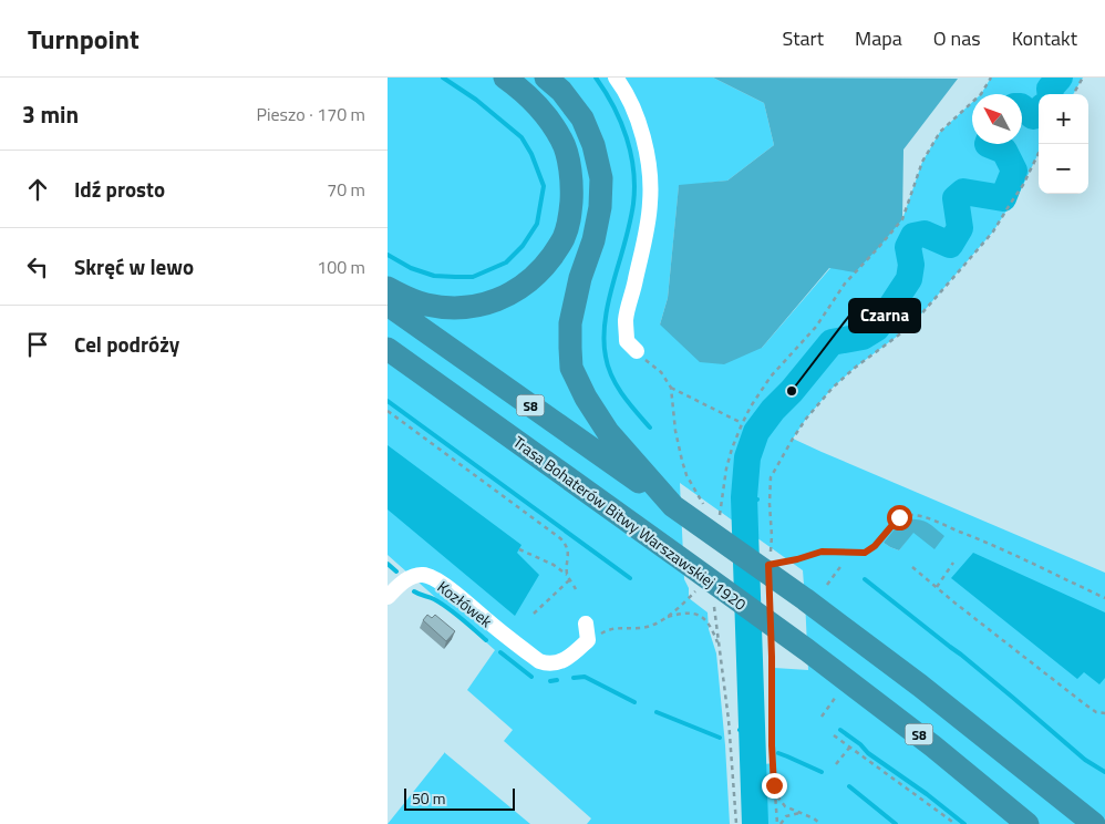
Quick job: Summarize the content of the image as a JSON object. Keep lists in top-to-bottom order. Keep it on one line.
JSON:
{"streets":{"highway":["S8","Trasa Bohaterów Bitwy Warszawskiej 1920"],"street":["Kozłówek"]},"places":["Czarna"],"scale_bar":"50 m","north":"top left","page":{"header":"Turnpoint","nav":["Start","Mapa","O nas","Kontakt"],"heading":["3 min","Pieszo · 170 m"],"map_buttons":["+","−"],"list":[["Idź prosto","70 m"],["Skręć w lewo","100 m"],"Cel podróży"],"scale":"50 m"}}
